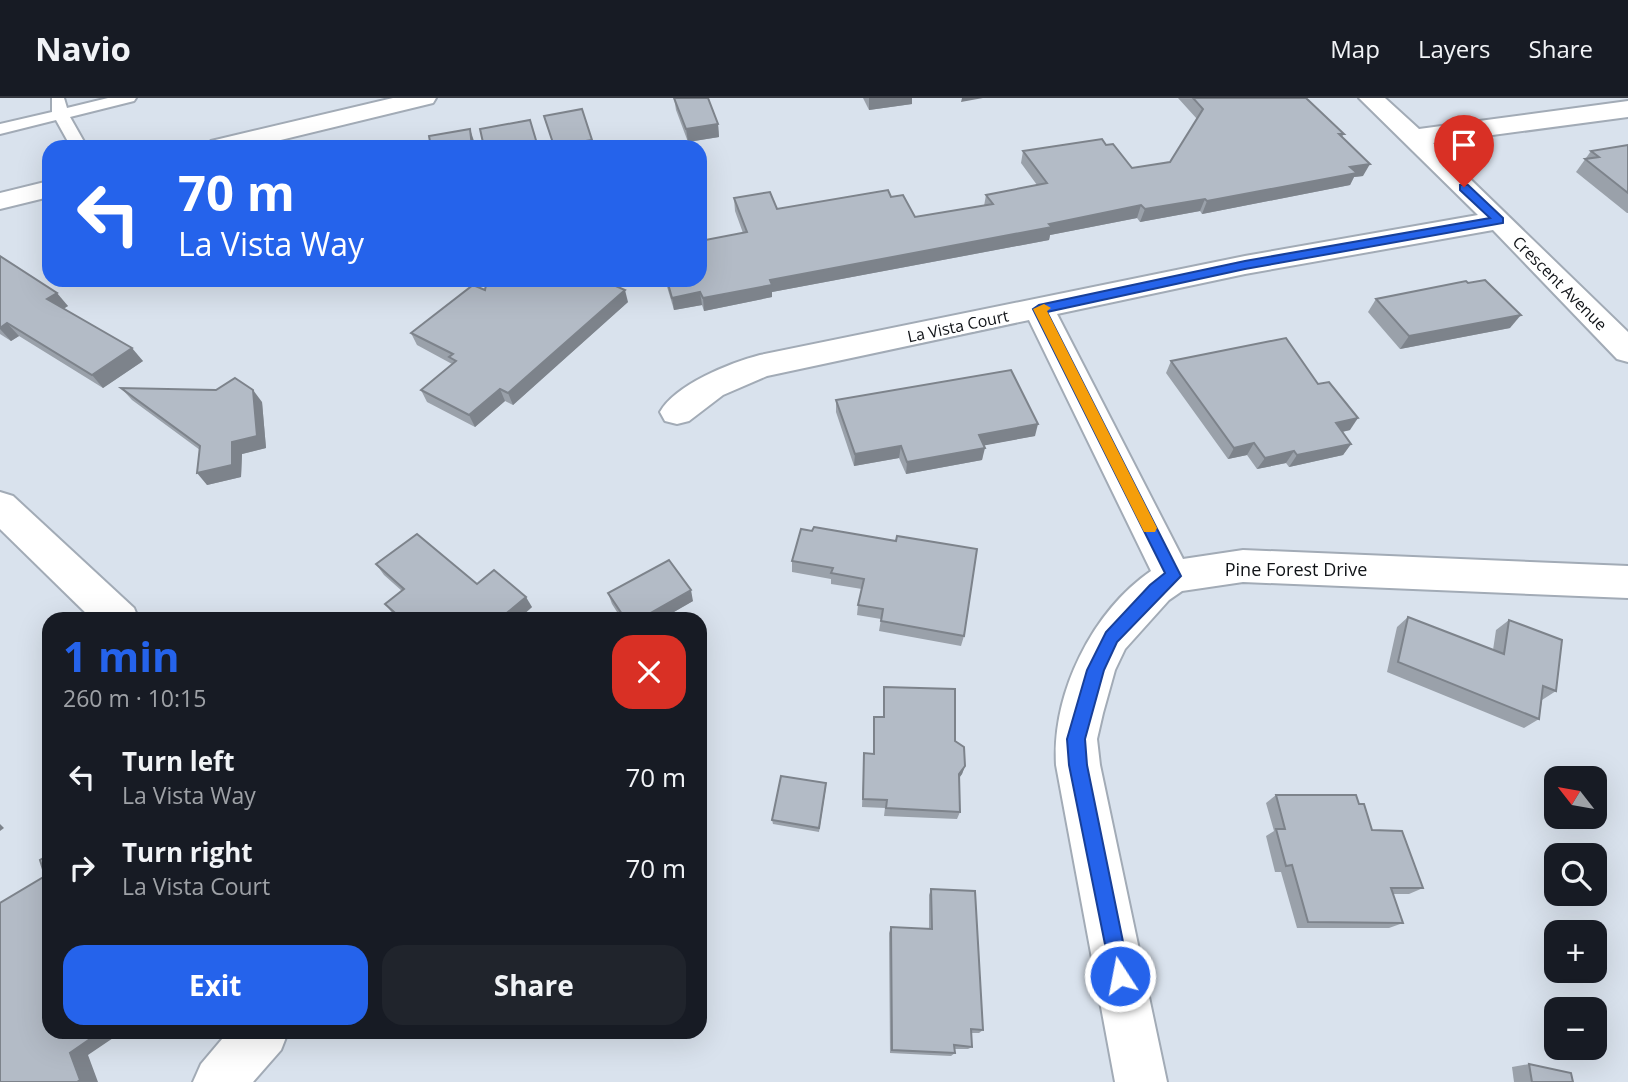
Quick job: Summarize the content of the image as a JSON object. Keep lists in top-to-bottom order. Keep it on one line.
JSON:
{"streets":{"street":["Crescent Avenue","La Vista Court","Pine Forest Drive"]},"crossings":[["Crescent Avenue","La Vista Court"]],"north":"top left","page":{"header":"Navio","nav":["Map","Layers","Share"],"turn":["70 m","La Vista Way"],"heading":["1 min","260 m · 10:15"],"list":[{"name":"Turn left","note":"La Vista Way","value":"70 m"},{"name":"Turn right","note":"La Vista Court","value":"70 m"}],"map_buttons":["+","−"],"buttons":["Exit","Share"]}}
